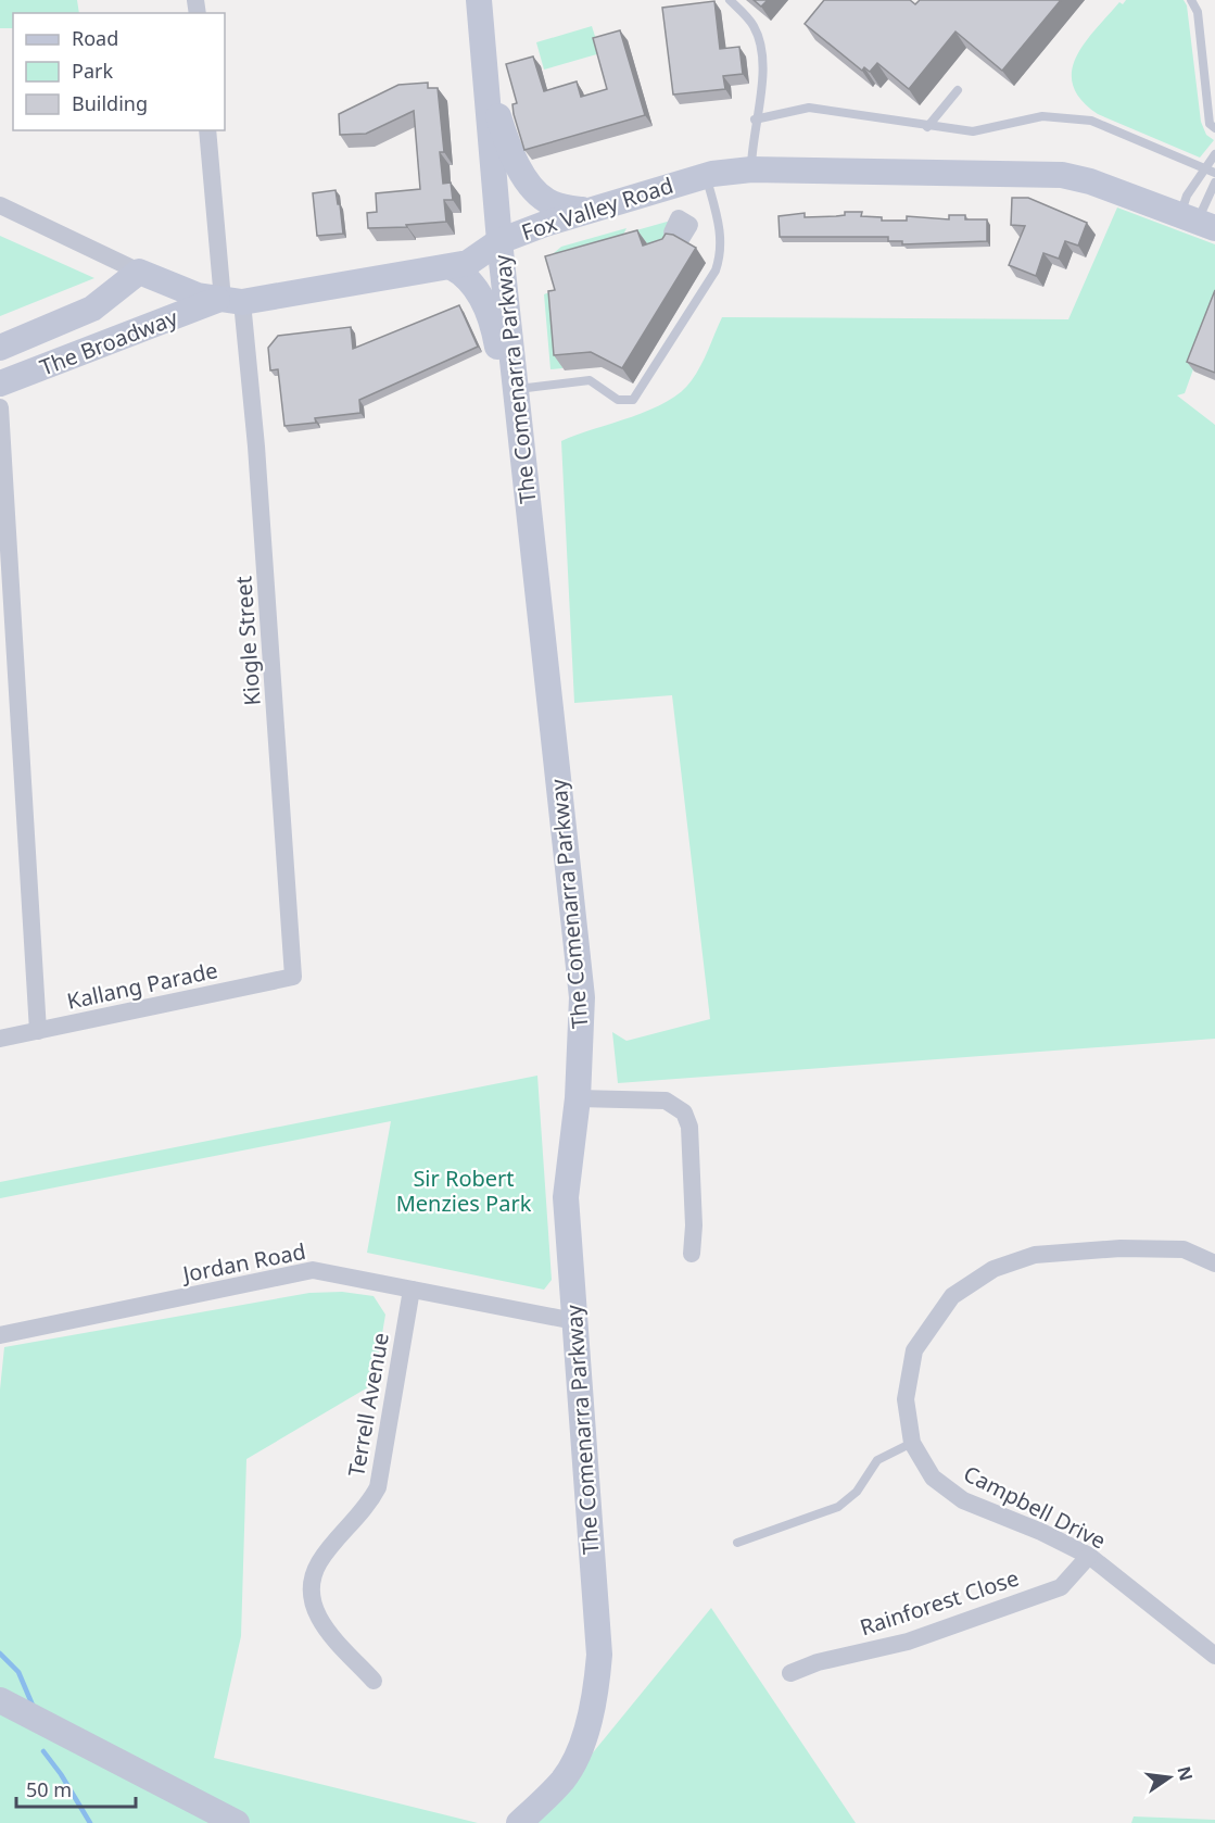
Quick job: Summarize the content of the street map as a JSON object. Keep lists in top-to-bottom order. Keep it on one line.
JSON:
{"streets":{"main road":["Fox Valley Road","The Broadway","The Comenarra Parkway"],"street":["Kiogle Street","Kallang Parade","Jordan Road","Terrell Avenue","Campbell Drive","Rainforest Close"]},"crossings":[["Fox Valley Road","The Broadway"],["Fox Valley Road","The Comenarra Parkway"],["Fox Valley Road","Kiogle Street"],["The Broadway","Kiogle Street"],["The Comenarra Parkway","Jordan Road"],["Kiogle Street","Kallang Parade"],["Jordan Road","Terrell Avenue"],["Campbell Drive","Rainforest Close"]],"parks":["Sir Robert Menzies Park"],"legend":["Road","Park","Building"],"scale_bar":"50 m","north":"right"}
